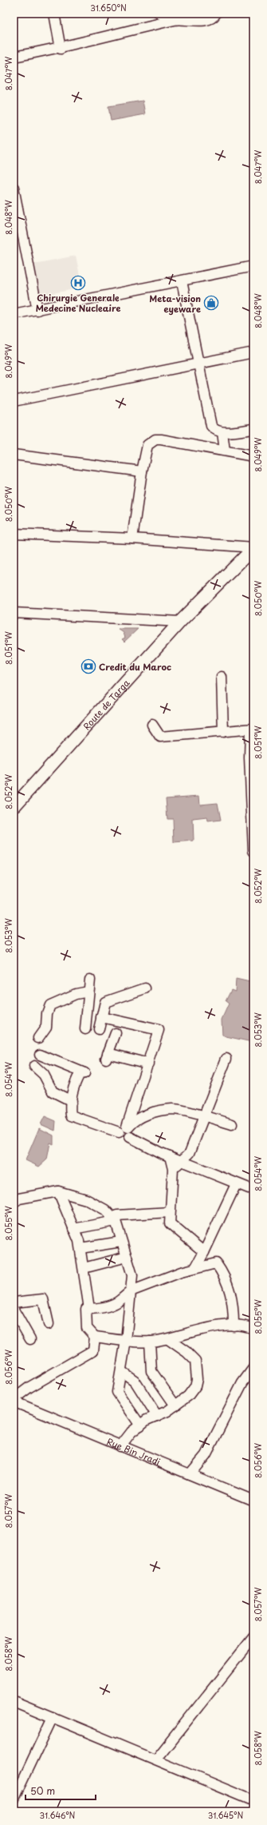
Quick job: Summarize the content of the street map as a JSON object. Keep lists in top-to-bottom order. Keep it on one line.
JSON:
{"streets":{"main road":["Route de Targa"],"street":["Rue Bin Jradi"]},"places":{"hospital":["Chirurgie Generale Medecine Nucleaire"],"shop":["Meta-vision eyeware"],"bank":["Credit du Maroc"]},"scale_bar":"50 m","coordinates":["31.650°N","8.047°W","8.048°W","8.049°W","8.050°W","8.051°W","8.052°W","8.053°W","8.054°W","8.055°W","8.056°W","8.057°W","8.058°W","31.646°N","31.645°N"]}
